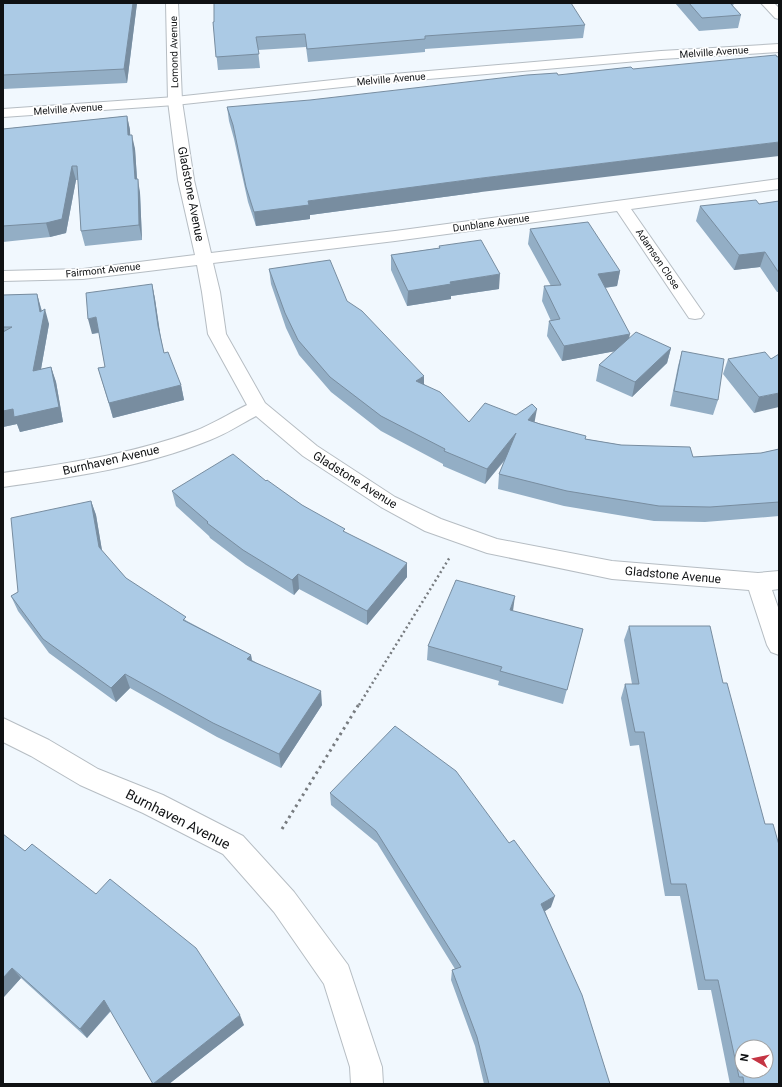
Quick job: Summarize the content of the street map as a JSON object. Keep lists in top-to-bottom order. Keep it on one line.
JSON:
{"streets":{"street":["Lomond Avenue","Melville Avenue","Gladstone Avenue","Dunblane Avenue","Adamson Close","Fairmont Avenue","Burnhaven Avenue"]},"crossings":[["Lomond Avenue","Melville Avenue"],["Lomond Avenue","Gladstone Avenue"],["Melville Avenue","Gladstone Avenue"],["Gladstone Avenue","Dunblane Avenue"],["Gladstone Avenue","Fairmont Avenue"],["Gladstone Avenue","Burnhaven Avenue"],["Dunblane Avenue","Adamson Close"],["Dunblane Avenue","Fairmont Avenue"]],"north":"left"}
